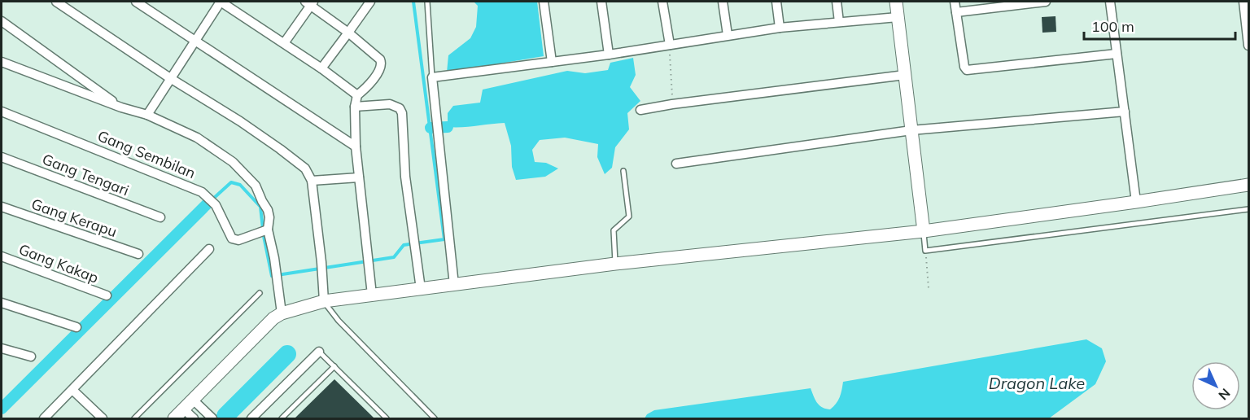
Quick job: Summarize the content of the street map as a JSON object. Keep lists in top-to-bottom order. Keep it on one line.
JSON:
{"streets":{"street":["Gang Sembilan","Gang Tengari","Gang Kerapu","Gang Kakap"]},"water":["Dragon Lake"],"scale_bar":"100 m","north":"bottom right"}
